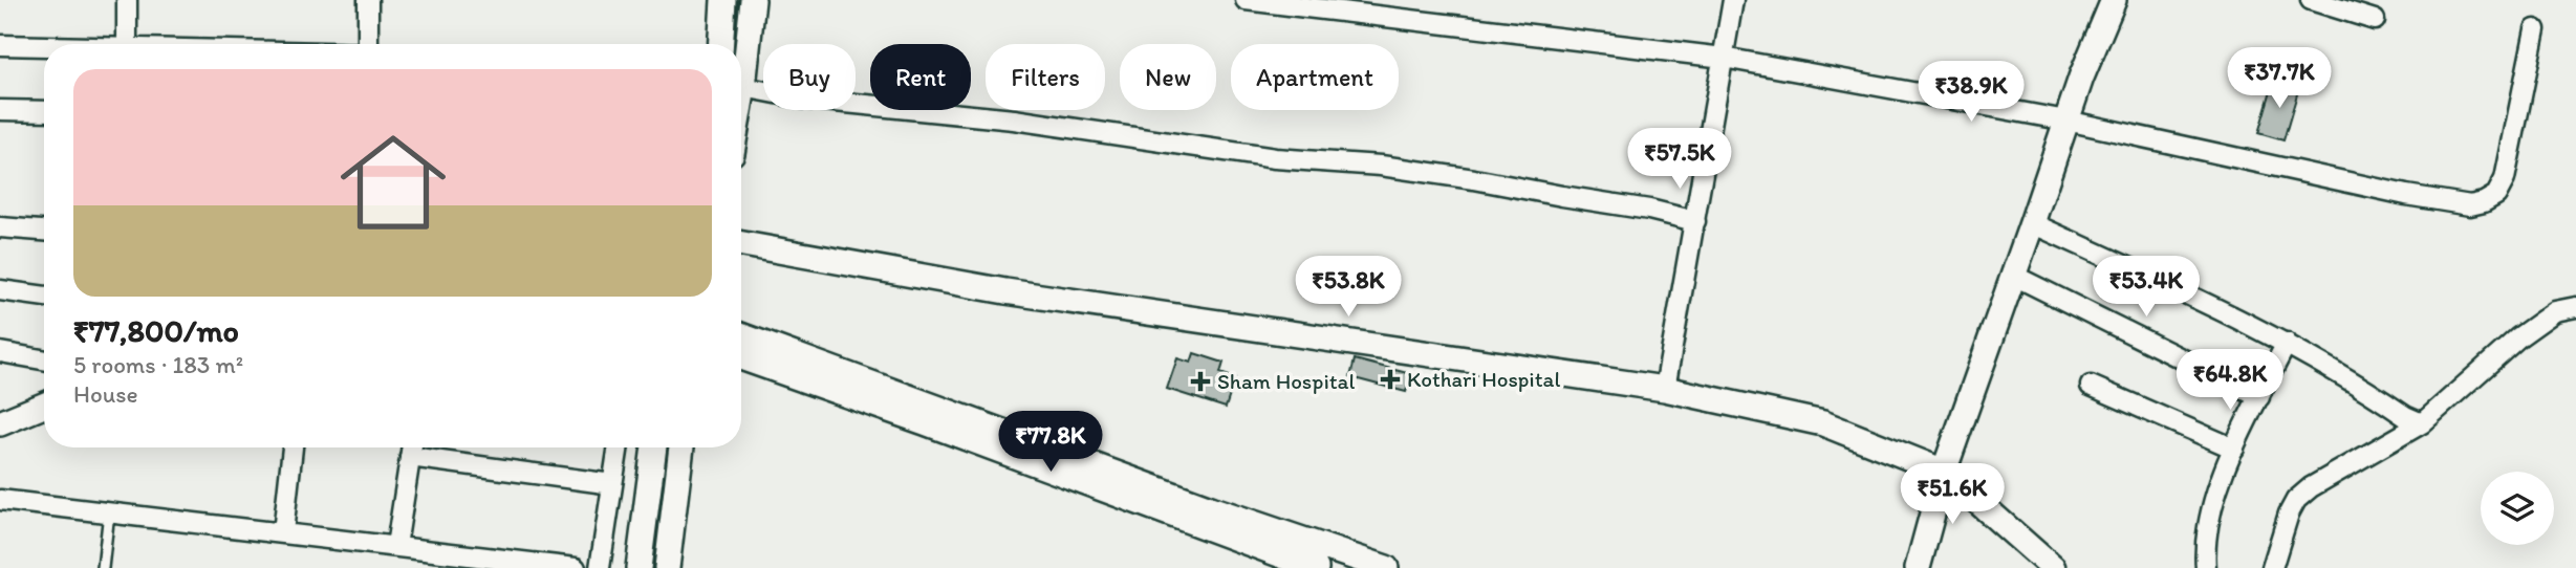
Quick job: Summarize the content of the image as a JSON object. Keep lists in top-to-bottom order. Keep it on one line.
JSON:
{"places":{"health":["Kothari Hospital","Sham Hospital"]},"page":{"chip":["Buy","Rent","Filters","New","Apartment"],"list":[{"name":"₹77,800/mo","note":"5 rooms · 183 m² · House"}],"price":["₹37.7K","₹38.9K","₹57.5K","₹53.8K","₹53.4K","₹64.8K","₹77.8K","₹51.6K"]}}
